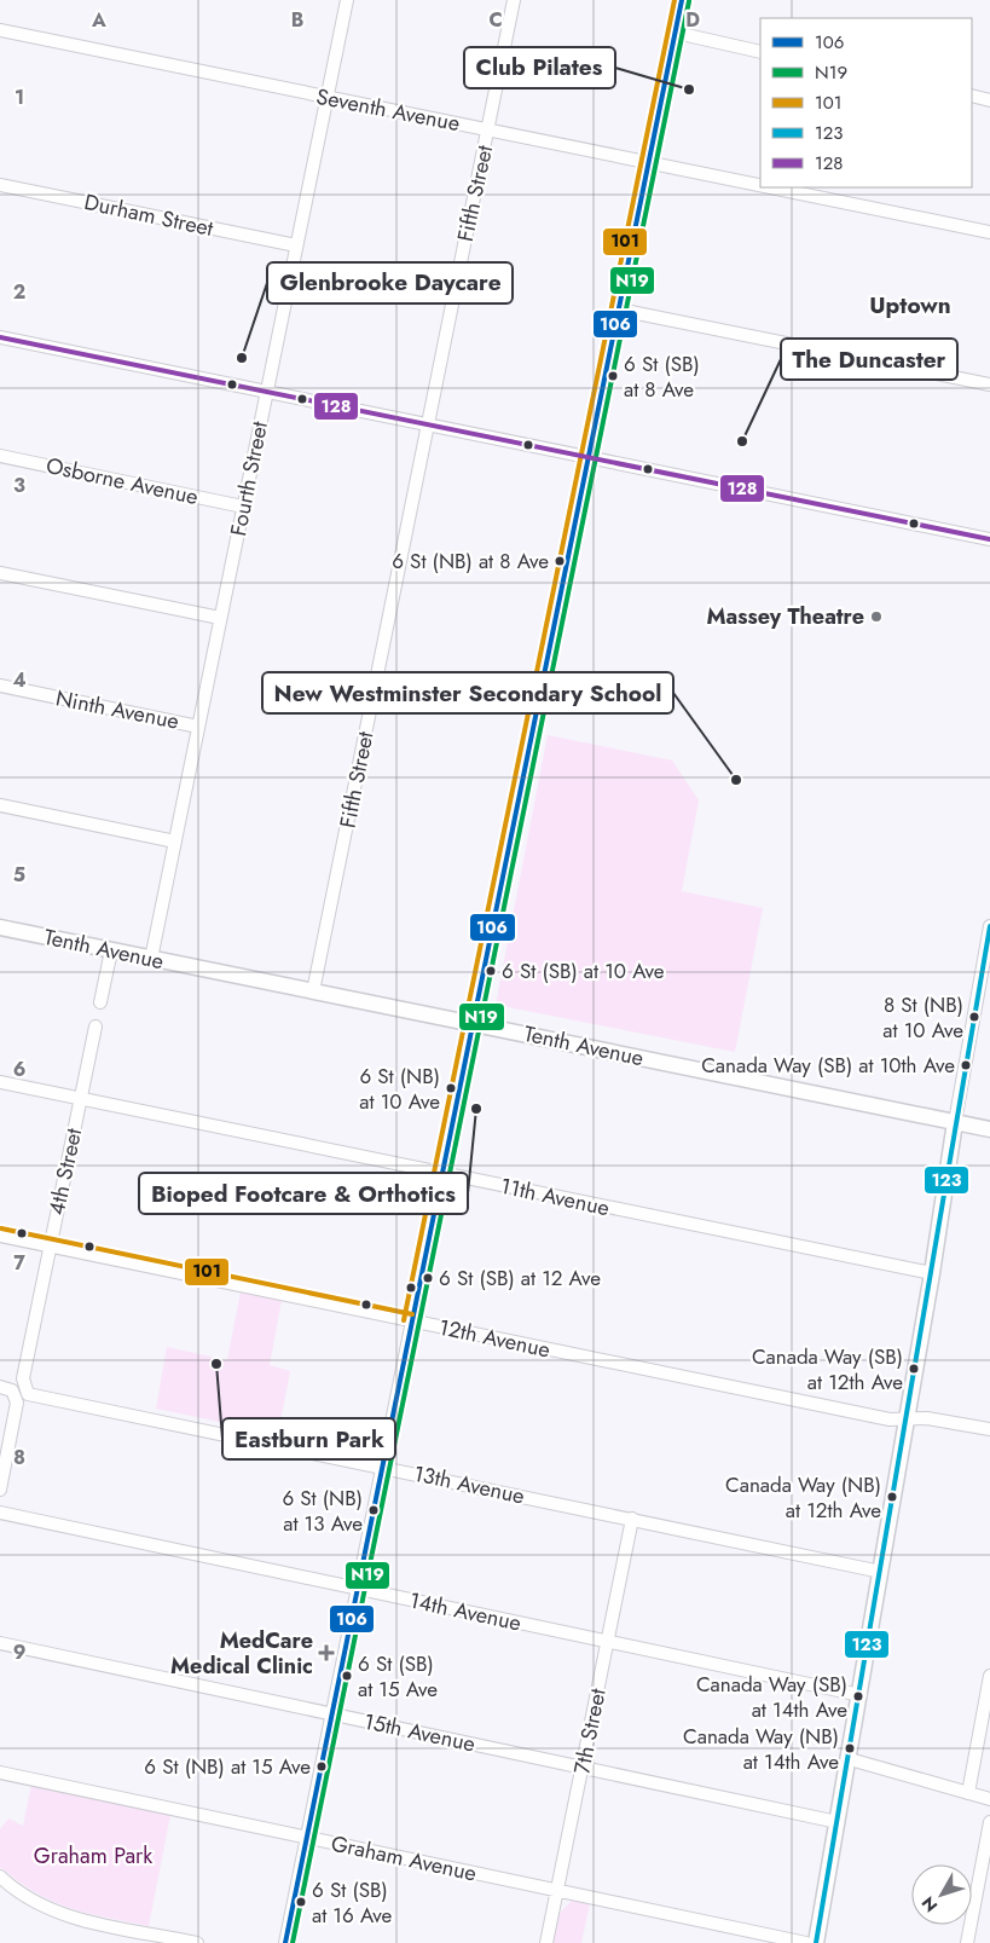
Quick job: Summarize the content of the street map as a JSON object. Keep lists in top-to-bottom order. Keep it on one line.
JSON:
{"streets":{"main road":["Tenth Avenue"],"street":["Seventh Avenue","Fifth Street","Durham Street","Fourth Street","Osborne Avenue","Ninth Avenue","4th Street","11th Avenue","12th Avenue","13th Avenue","14th Avenue","7th Street","15th Avenue","Graham Avenue"]},"crossings":[["Seventh Avenue","Fifth Street"],["Seventh Avenue","Fourth Street"],["Fifth Street","Tenth Avenue"],["Durham Street","Fourth Street"],["Fourth Street","Osborne Avenue"],["Fourth Street","Ninth Avenue"],["Fourth Street","Tenth Avenue"],["4th Street","11th Avenue"],["4th Street","12th Avenue"],["4th Street","13th Avenue"],["13th Avenue","7th Street"],["14th Avenue","7th Street"],["7th Street","15th Avenue"],["7th Street","Graham Avenue"]],"districts":["Uptown"],"parks":["Graham Park"],"places":{"other":["Club Pilates","Glenbrooke Daycare","6 St (SB) at 8 Ave","The Duncaster","6 St (NB) at 8 Ave","Massey Theatre","New Westminster Secondary School","6 St (SB) at 10 Ave","8 St (NB) at 10 Ave","Canada Way (SB) at 10th Ave","6 St (NB) at 10 Ave","Bioped Footcare & Orthotics","6 St (SB) at 12 Ave","Eastburn Park","Canada Way (SB) at 12th Ave","Canada Way (NB) at 12th Ave","6 St (NB) at 13 Ave","6 St (SB) at 15 Ave","Canada Way (SB) at 14th Ave","Canada Way (NB) at 14th Ave","6 St (NB) at 15 Ave","6 St (SB) at 16 Ave"],"health":["MedCare Medical Clinic"]},"lines":["transit line 106","transit line 101","transit line N19","transit line 128","transit line 123"],"legend":["106","N19","101","123","128"],"north":"bottom left","grid":{"columns":["A","B","C","D"],"rows":["1","2","3","4","5","6","7","8","9"]}}
